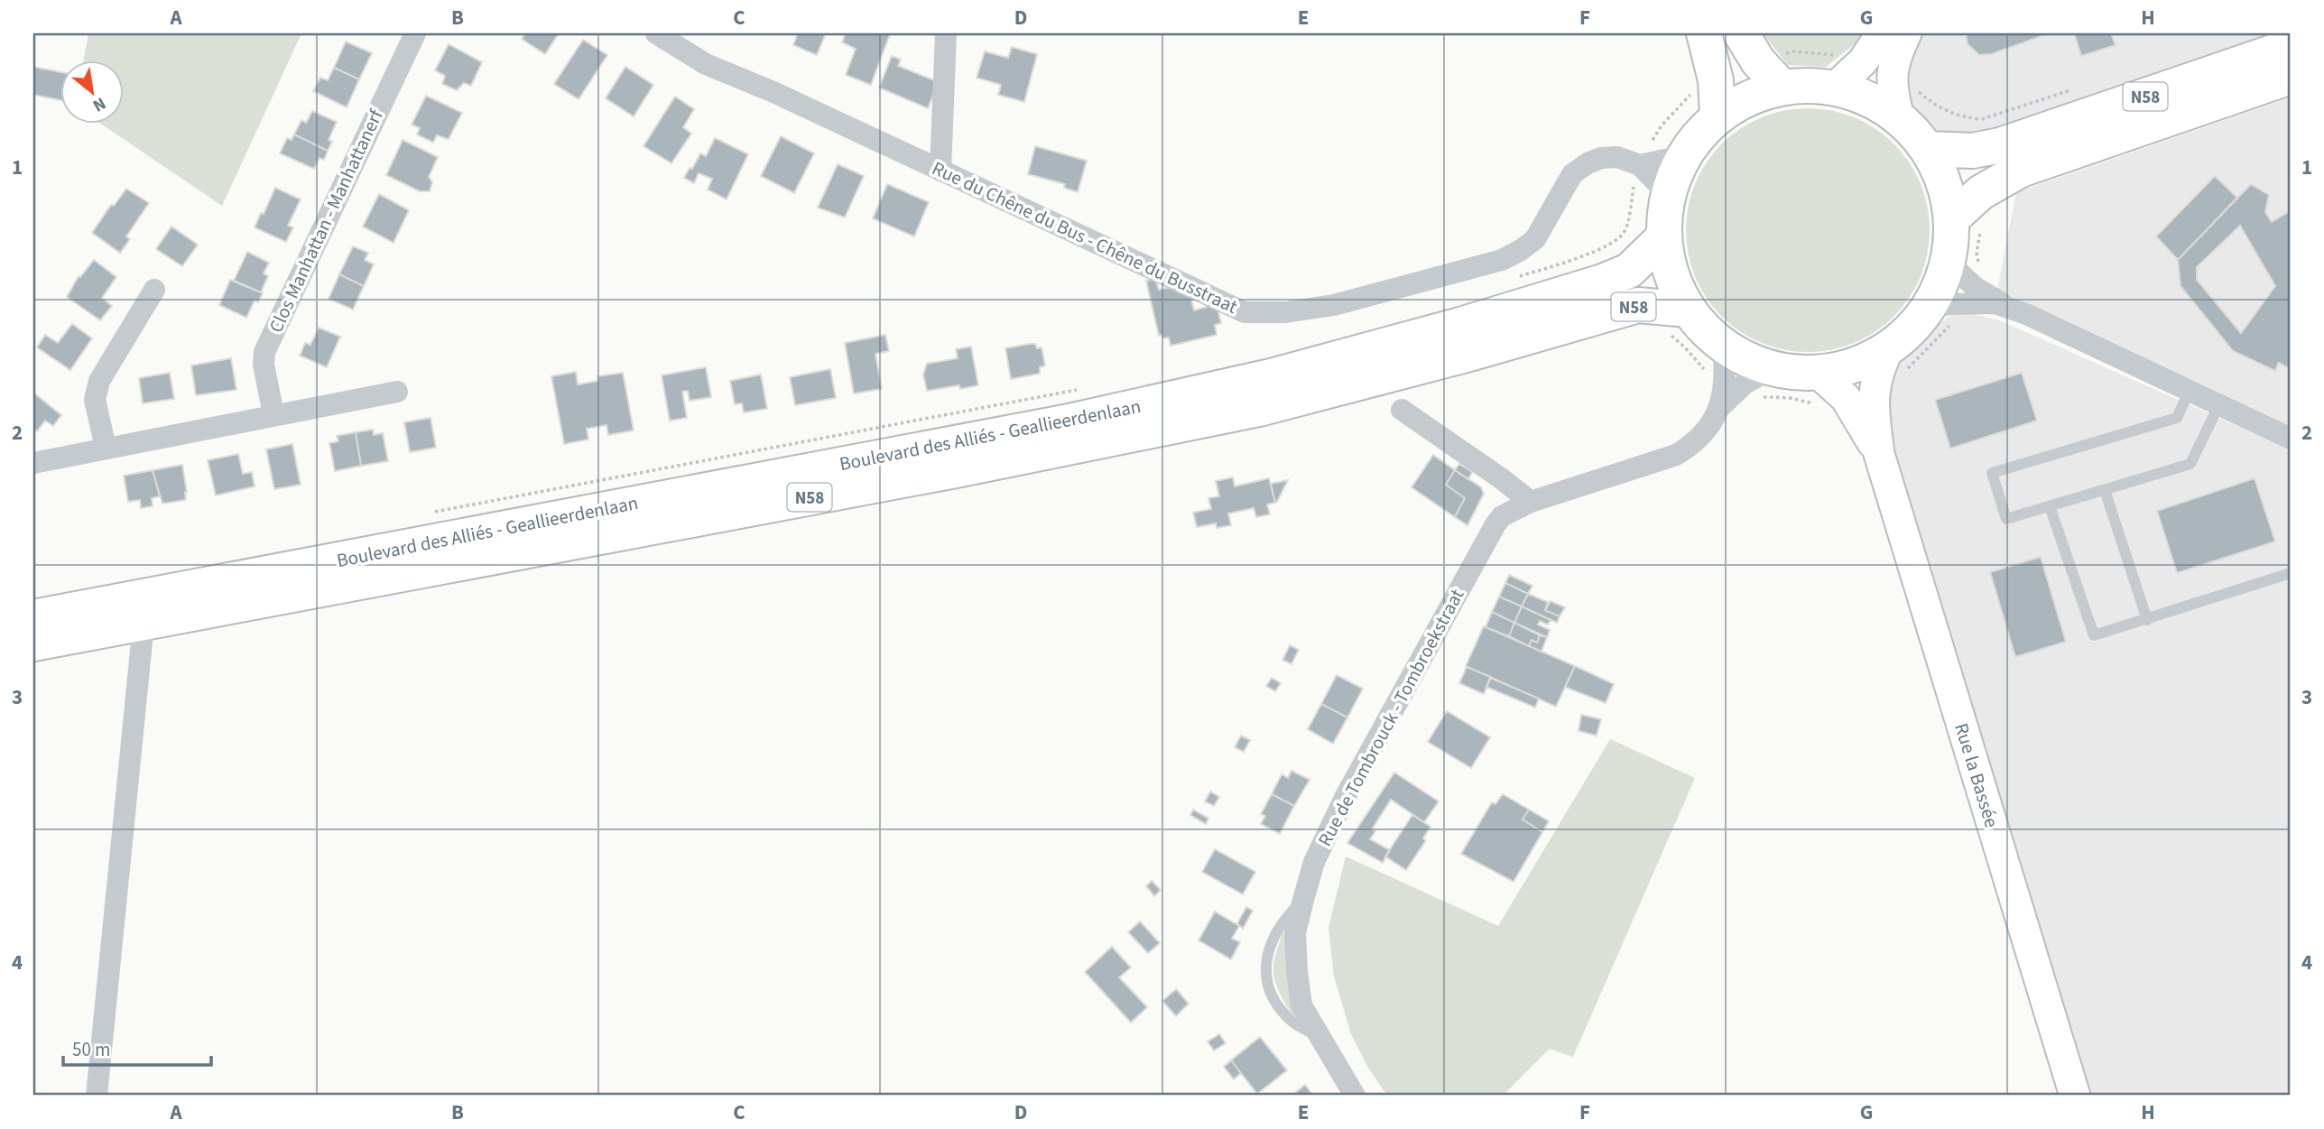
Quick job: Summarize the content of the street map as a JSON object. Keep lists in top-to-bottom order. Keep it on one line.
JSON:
{"streets":{"highway":["N58","Boulevard des Alliés - Geallieerdenlaan"],"main road":["Rue la Bassée"],"street":["Clos Manhattan - Manhattanerf","Rue du Chêne du Bus - Chêne du Busstraat","Rue de Tombrouck - Tombroekstraat"]},"scale_bar":"50 m","north":"bottom right","grid":{"columns":["A","B","C","D","E","F","G","H"],"rows":["1","2","3","4"]}}
